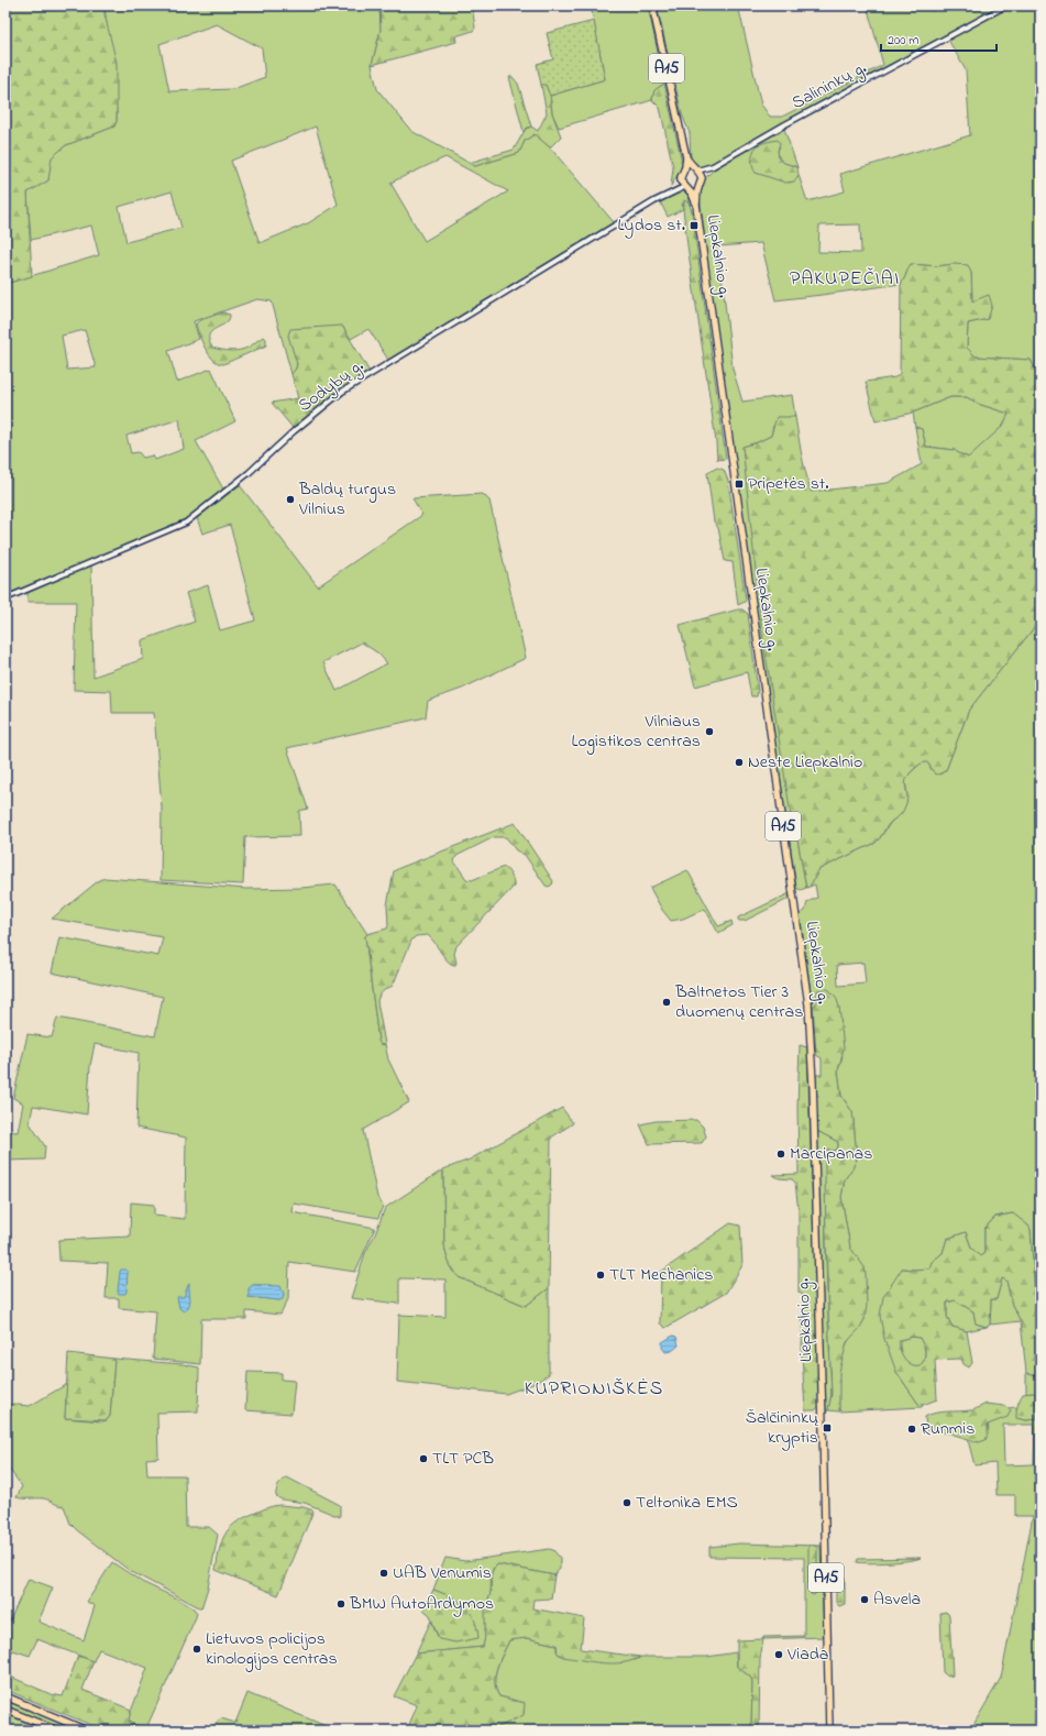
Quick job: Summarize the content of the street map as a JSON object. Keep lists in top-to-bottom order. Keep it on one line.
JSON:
{"streets":{"highway":["A15","Liepkalnio g."],"main road":["Salininkų g.","Sodybų g."]},"crossings":[["Salininkų g.","Sodybų g."]],"districts":["PAKUPEČIAI","KUPRIONIŠKĖS"],"places":{"transit":["Lydos st.","Pripetės st.","Šalčininkų kryptis"],"other":["Baldų turgus Vilnius","Vilniaus Logistikos centras","Neste Liepkalnio","Baltnetos Tier 3 duomenų centras","Marcipanas","TLT Mechanics","Runmis","TLT PCB","Teltonika EMS","UAB Venumis","Asvela","BMW AutoArdymos","Lietuvos policijos kinologijos centras","Viada"]},"scale_bar":"200 m"}
